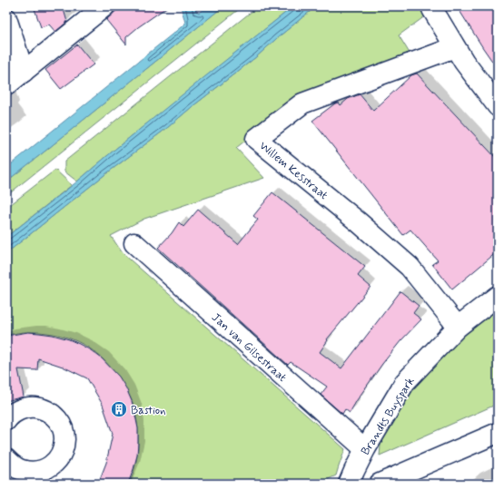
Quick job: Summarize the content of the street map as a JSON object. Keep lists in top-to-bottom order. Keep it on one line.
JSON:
{"streets":{"street":["Willem Kesstraat","Jan van Gilsestraat","Brandts Buyspark"]},"crossings":[["Willem Kesstraat","Brandts Buyspark"],["Jan van Gilsestraat","Brandts Buyspark"]],"places":{"building":["Bastion"]}}
